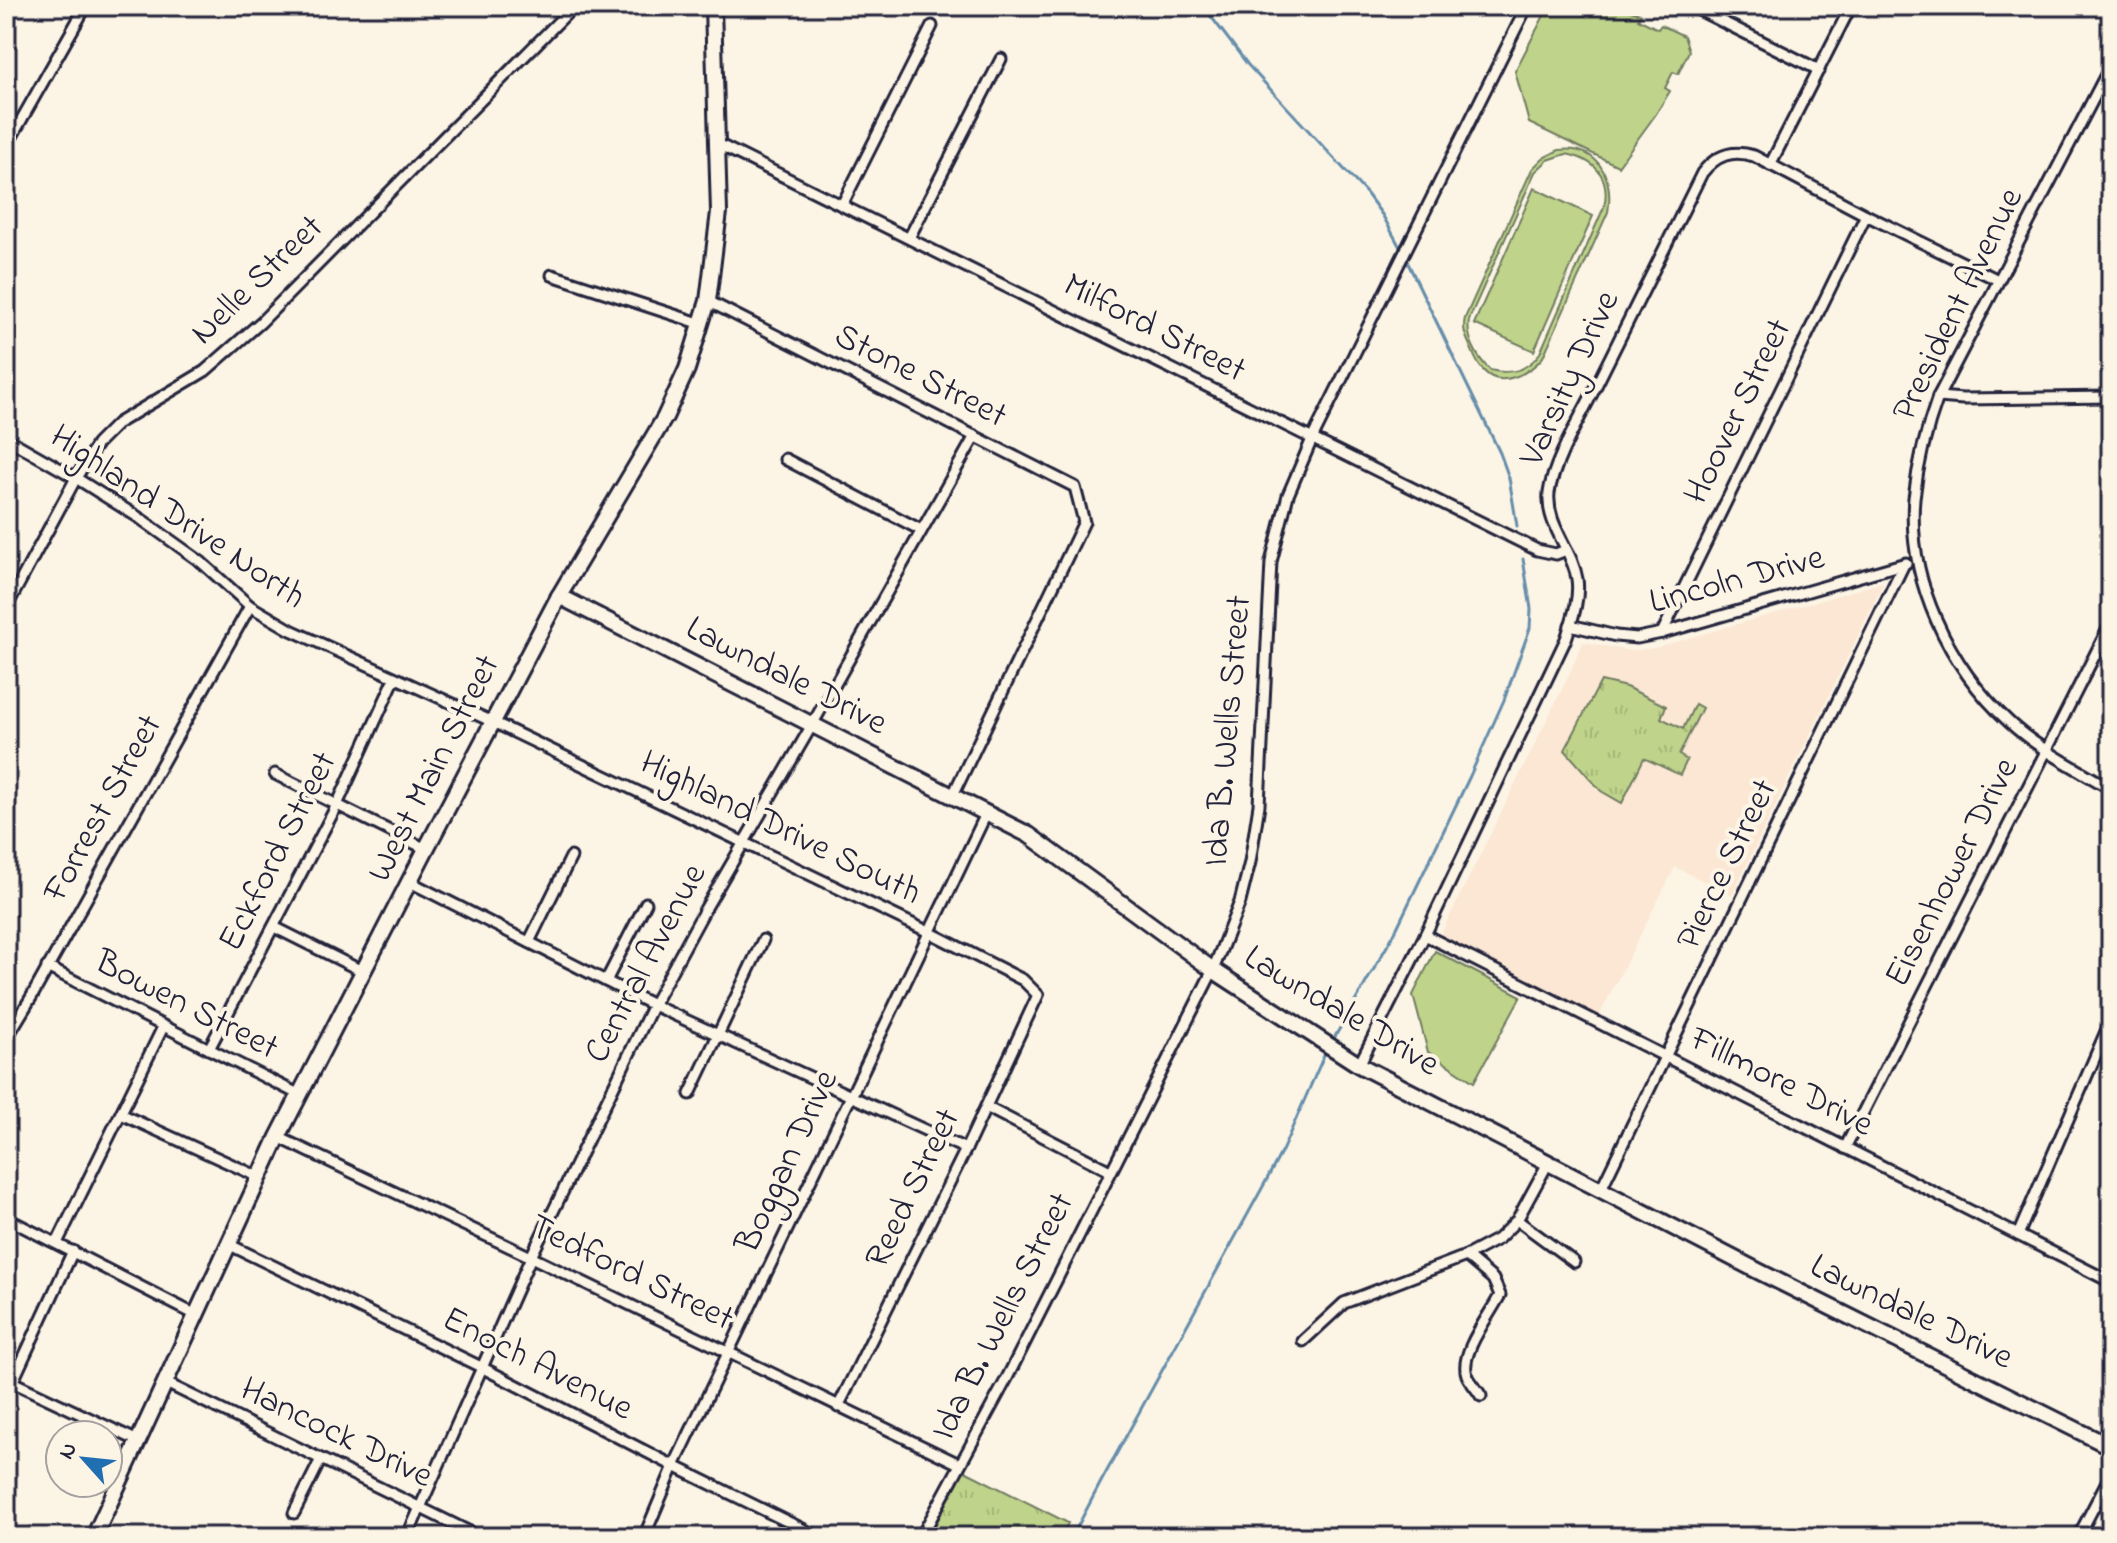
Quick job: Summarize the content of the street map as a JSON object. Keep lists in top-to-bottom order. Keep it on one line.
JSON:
{"streets":{"street":["Nelle Street","President Avenue","Milford Street","Stone Street","Varsity Drive","Hoover Street","Highland Drive North","Lincoln Drive","Lawndale Drive","Ida B. Wells Street","West Main Street","Forrest Street","Highland Drive South","Eckford Street","Pierce Street","Eisenhower Drive","Central Avenue","Bowen Street","Fillmore Drive","Boggan Drive","Reed Street","Tedford Street","Enoch Avenue","Hancock Drive"]},"crossings":[["Nelle Street","Highland Drive North"],["President Avenue","Lincoln Drive"],["President Avenue","Eisenhower Drive"],["Milford Street","Varsity Drive"],["Milford Street","Ida B. Wells Street"],["Milford Street","West Main Street"],["Stone Street","Lawndale Drive"],["Stone Street","West Main Street"],["Stone Street","Central Avenue"],["Varsity Drive","Lincoln Drive"],["Varsity Drive","Lawndale Drive"],["Varsity Drive","Fillmore Drive"],["Hoover Street","Lincoln Drive"],["Highland Drive North","West Main Street"],["Highland Drive North","Forrest Street"],["Highland Drive North","Highland Drive South"],["Highland Drive North","Eckford Street"],["Lincoln Drive","Pierce Street"],["Lawndale Drive","Ida B. Wells Street"],["Lawndale Drive","West Main Street"],["Lawndale Drive","Pierce Street"],["Lawndale Drive","Central Avenue"],["Lawndale Drive","Boggan Drive"],["Ida B. Wells Street","Tedford Street"],["West Main Street","Highland Drive South"],["West Main Street","Bowen Street"],["West Main Street","Tedford Street"],["West Main Street","Enoch Avenue"],["West Main Street","Hancock Drive"],["Forrest Street","Bowen Street"],["Highland Drive South","Central Avenue"],["Highland Drive South","Boggan Drive"],["Highland Drive South","Reed Street"],["Eckford Street","Bowen Street"],["Pierce Street","Fillmore Drive"],["Eisenhower Drive","Fillmore Drive"],["Central Avenue","Tedford Street"],["Central Avenue","Enoch Avenue"],["Central Avenue","Hancock Drive"],["Boggan Drive","Tedford Street"],["Boggan Drive","Enoch Avenue"],["Reed Street","Tedford Street"]],"north":"top left"}
